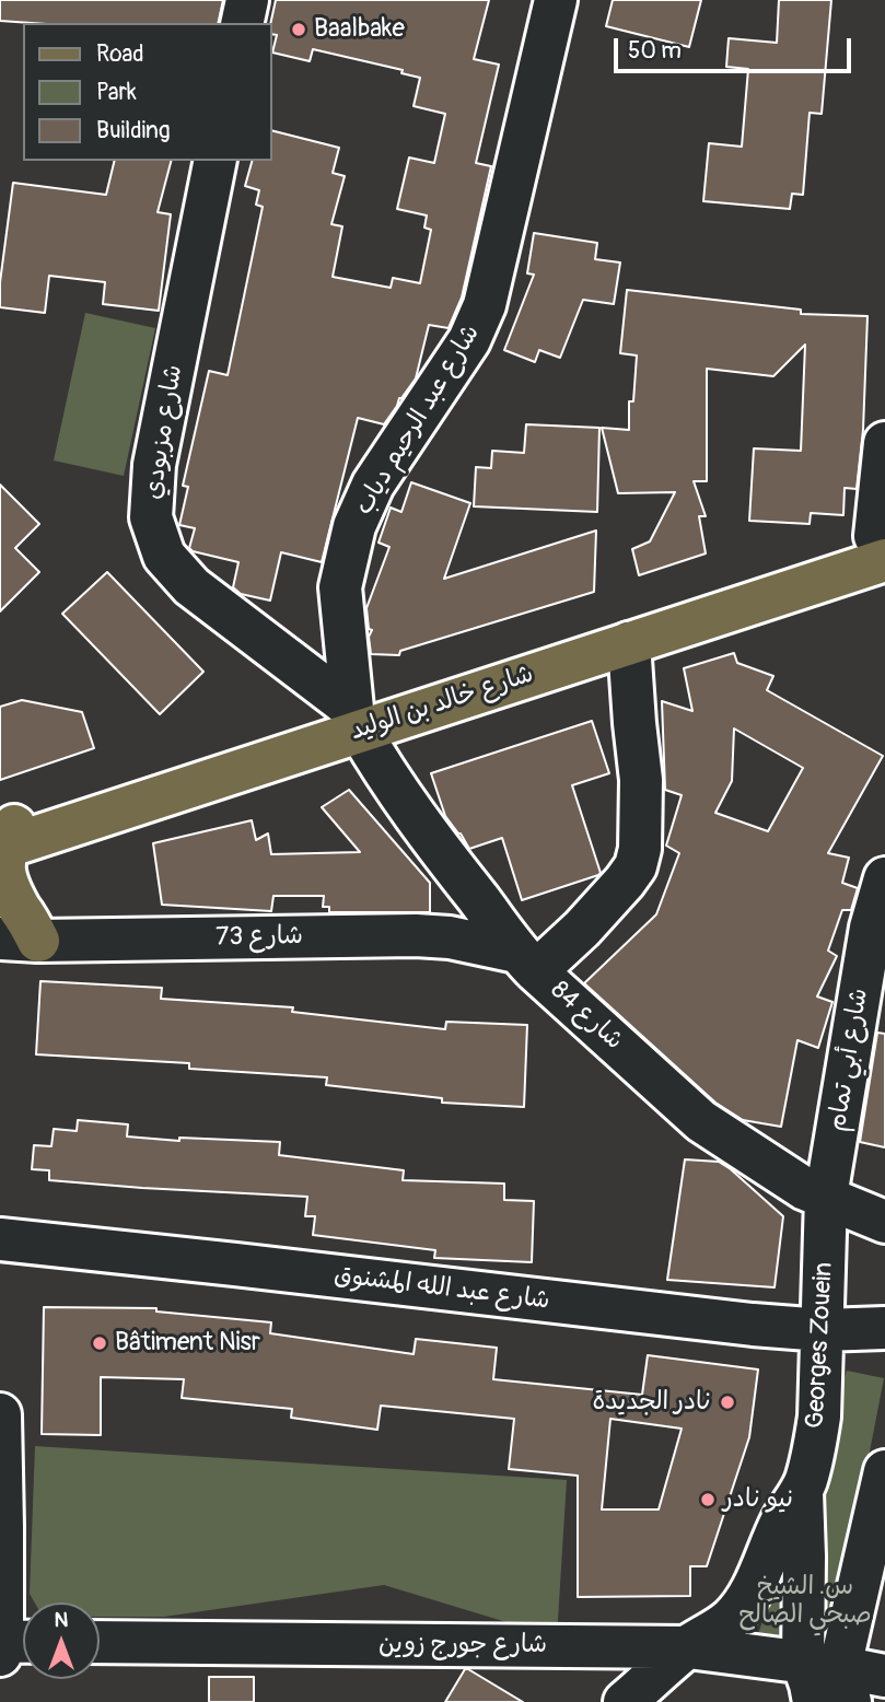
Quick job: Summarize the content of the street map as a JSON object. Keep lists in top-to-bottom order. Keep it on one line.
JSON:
{"streets":{"main road":["شارع خالد بن الوليد"],"street":["شارع عبد الرحيم دياب","شارع مزبودي","شارع 73","شارع 84","شارع أبي تمام","شارع عبد الله المشنوق","Georges Zouein","شارع جورج زوين"]},"crossings":[["شارع عبد الرحيم دياب","شارع مزبودي"],["شارع عبد الرحيم دياب","شارع خالد بن الوليد"],["شارع عبد الرحيم دياب","شارع 84"],["شارع مزبودي","شارع خالد بن الوليد"],["شارع مزبودي","شارع 84"],["شارع خالد بن الوليد","شارع 84"],["شارع 73","شارع 84"],["شارع 84","شارع أبي تمام"],["شارع 84","Georges Zouein"],["شارع أبي تمام","Georges Zouein"],["شارع عبد الله المشنوق","Georges Zouein"],["Georges Zouein","شارع جورج زوين"]],"parks":["س. الشيخ صبحي الصالح"],"places":["Baalbake","Bâtiment Nisr","نادر الجديدة","نيو نادر"],"legend":["Road","Park","Building"],"scale_bar":"50 m","north":"top"}
